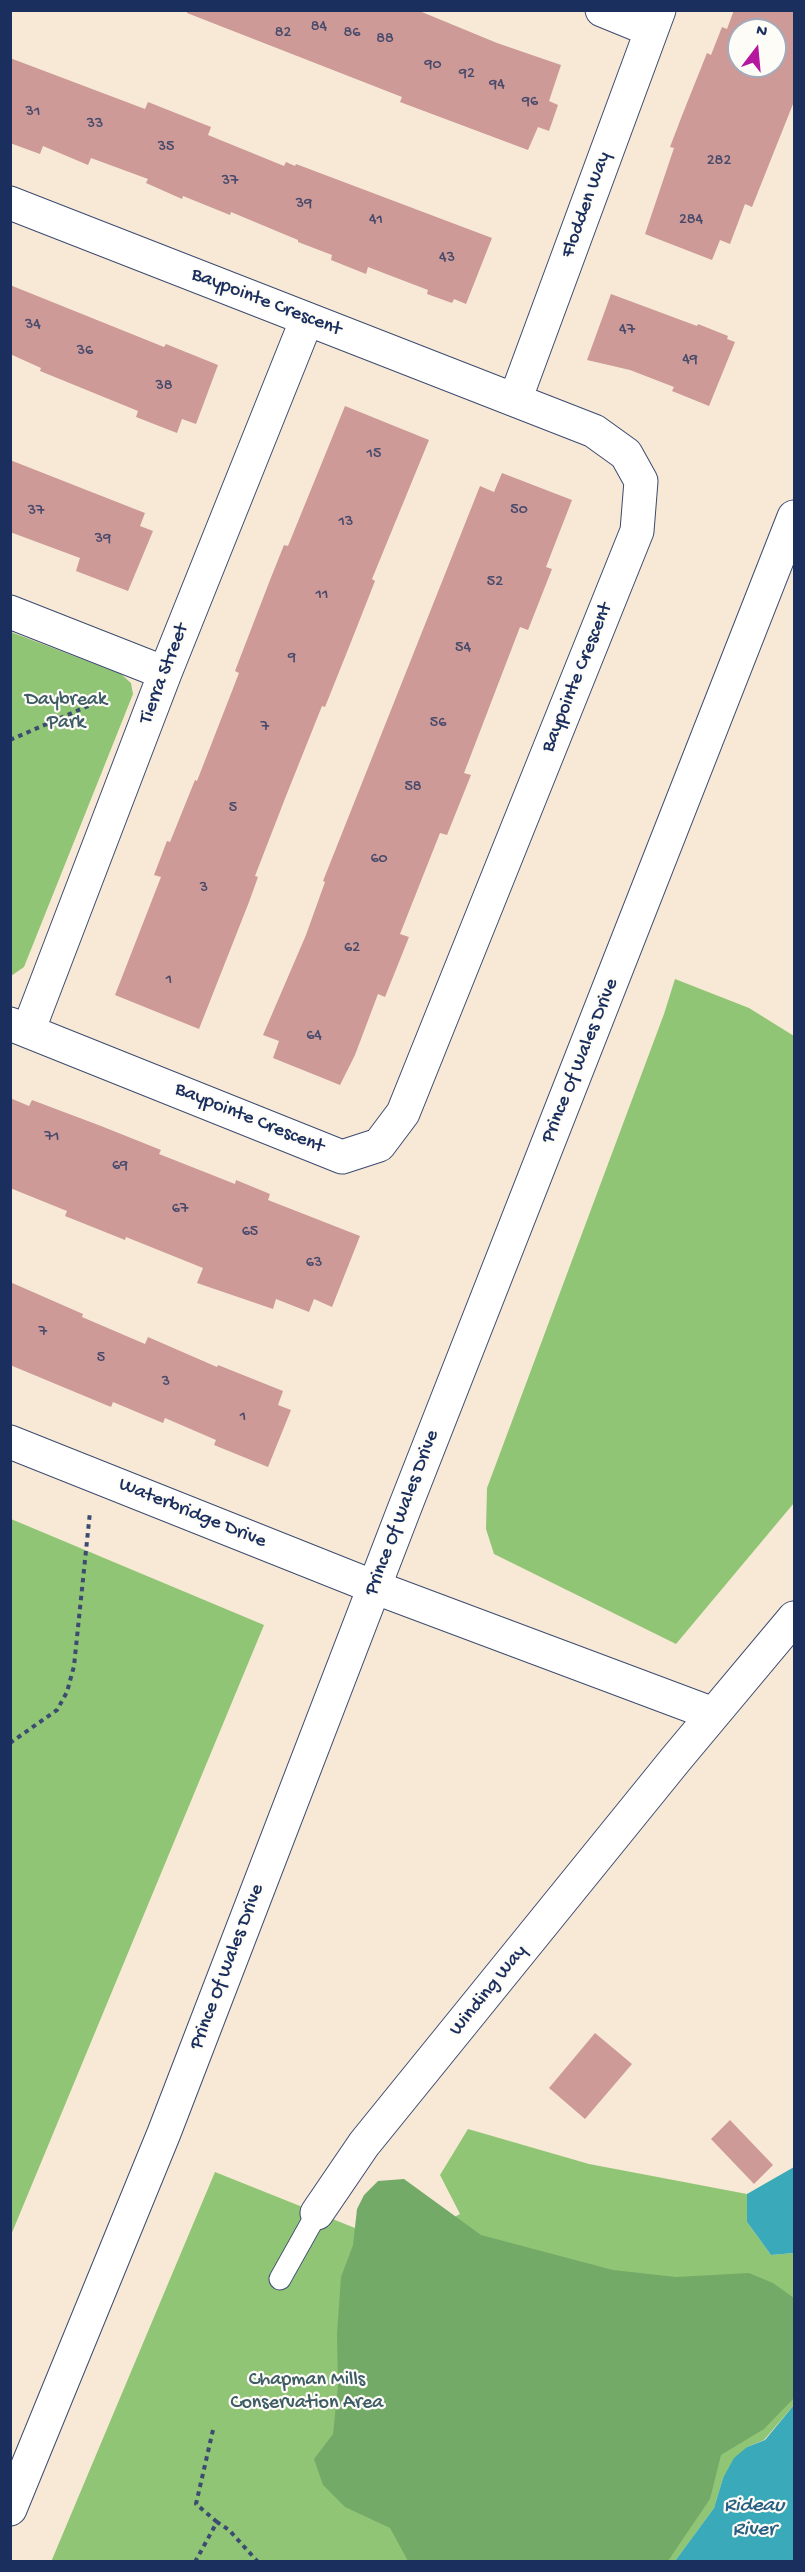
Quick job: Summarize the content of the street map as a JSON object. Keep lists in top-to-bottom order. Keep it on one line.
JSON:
{"streets":{"street":["Flodden Way","Baypointe Crescent","Tierra Street","Prince Of Wales Drive","Waterbridge Drive","Winding Way"]},"crossings":[["Flodden Way","Baypointe Crescent"],["Baypointe Crescent","Tierra Street"],["Prince Of Wales Drive","Waterbridge Drive"]],"water":["Rideau River"],"parks":["Daybreak Park","Chapman Mills Conservation Area"],"house_numbers":["84","82","86","88","90","92","94","96","31","33","35","282","37","39","41","284","43","34","47","36","49","38","15","50","37","13","39","52","11","54","9","56","7","58","5","60","3","62","1","64","71","69","67","65","63","7","5","3","1"],"north":"top"}
